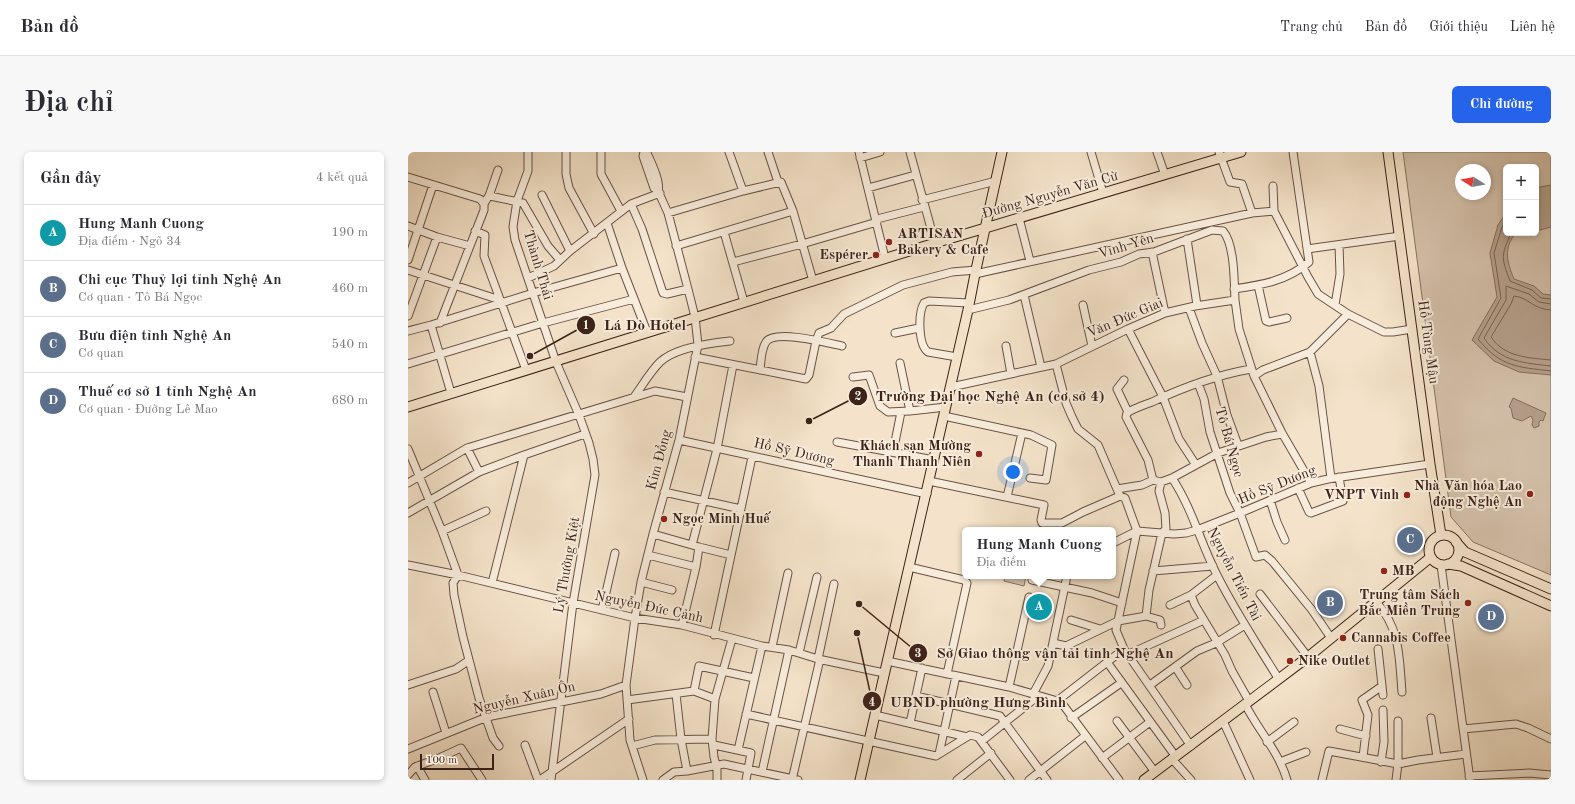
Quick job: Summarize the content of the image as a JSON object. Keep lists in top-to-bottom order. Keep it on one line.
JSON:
{"streets":{"main road":["Đường Nguyễn Văn Cừ","Hồ Tùng Mậu"],"street":["Vĩnh Yên","Thành Thái","Văn Đức Giai","Tô Bá Ngọc","Hồ Sỹ Dương","Kim Đồng","Lý Thường Kiệt","Nguyễn Tiến Tài","Nguyễn Đức Cảnh","Nguyễn Xuân Ôn"]},"crossings":[["Đường Nguyễn Văn Cừ","Thành Thái"],["Đường Nguyễn Văn Cừ","Kim Đồng"],["Đường Nguyễn Văn Cừ","Lý Thường Kiệt"],["Vĩnh Yên","Văn Đức Giai"],["Thành Thái","Lý Thường Kiệt"],["Hồ Tùng Mậu","Hồ Sỹ Dương"],["Tô Bá Ngọc","Hồ Sỹ Dương"],["Hồ Sỹ Dương","Kim Đồng"],["Hồ Sỹ Dương","Nguyễn Tiến Tài"],["Kim Đồng","Nguyễn Đức Cảnh"],["Kim Đồng","Nguyễn Xuân Ôn"],["Lý Thường Kiệt","Nguyễn Đức Cảnh"],["Lý Thường Kiệt","Nguyễn Xuân Ôn"]],"places":["ARTISAN Bakery & Cafe","Espérer","Lá Dò Hotel","Trường Đại học Nghệ An (cơ sở 4)","Khách sạn Mường Thanh Thanh Niên","Nhà Văn hóa Lao động Nghệ An","VNPT Vinh","Ngọc Minh Huế","MB","Trung tâm Sách Bắc Miền Trung","Sở Giao thông vận tải tỉnh Nghệ An","UBND phường Hưng Bình","Cannabis Coffee","Nike Outlet"],"scale_bar":"100 m","north":"left","page":{"header":"Bản đồ","nav":["Trang chủ","Bản đồ","Giới thiệu","Liên hệ"],"buttons":"Chỉ đường","title":"Địa chỉ","heading":["Gần đây","4 kết quả"],"map_buttons":["+","−"],"list":[{"mark":"A","name":"Hung Manh Cuong","note":"Địa điểm · Ngõ 34","value":"190 m"},{"mark":"B","name":"Chi cục Thuỷ lợi tỉnh Nghệ An","note":"Cơ quan · Tô Bá Ngọc","value":"460 m"},{"mark":"C","name":"Bưu điện tỉnh Nghệ An","note":"Cơ quan","value":"540 m"},{"mark":"D","name":"Thuế cơ sở 1 tỉnh Nghệ An","note":"Cơ quan · Đường Lê Mao","value":"680 m"}],"pins":["C","B","A","D"],"popup":["Hung Manh Cuong","Địa điểm"],"scale":"100 m"}}
